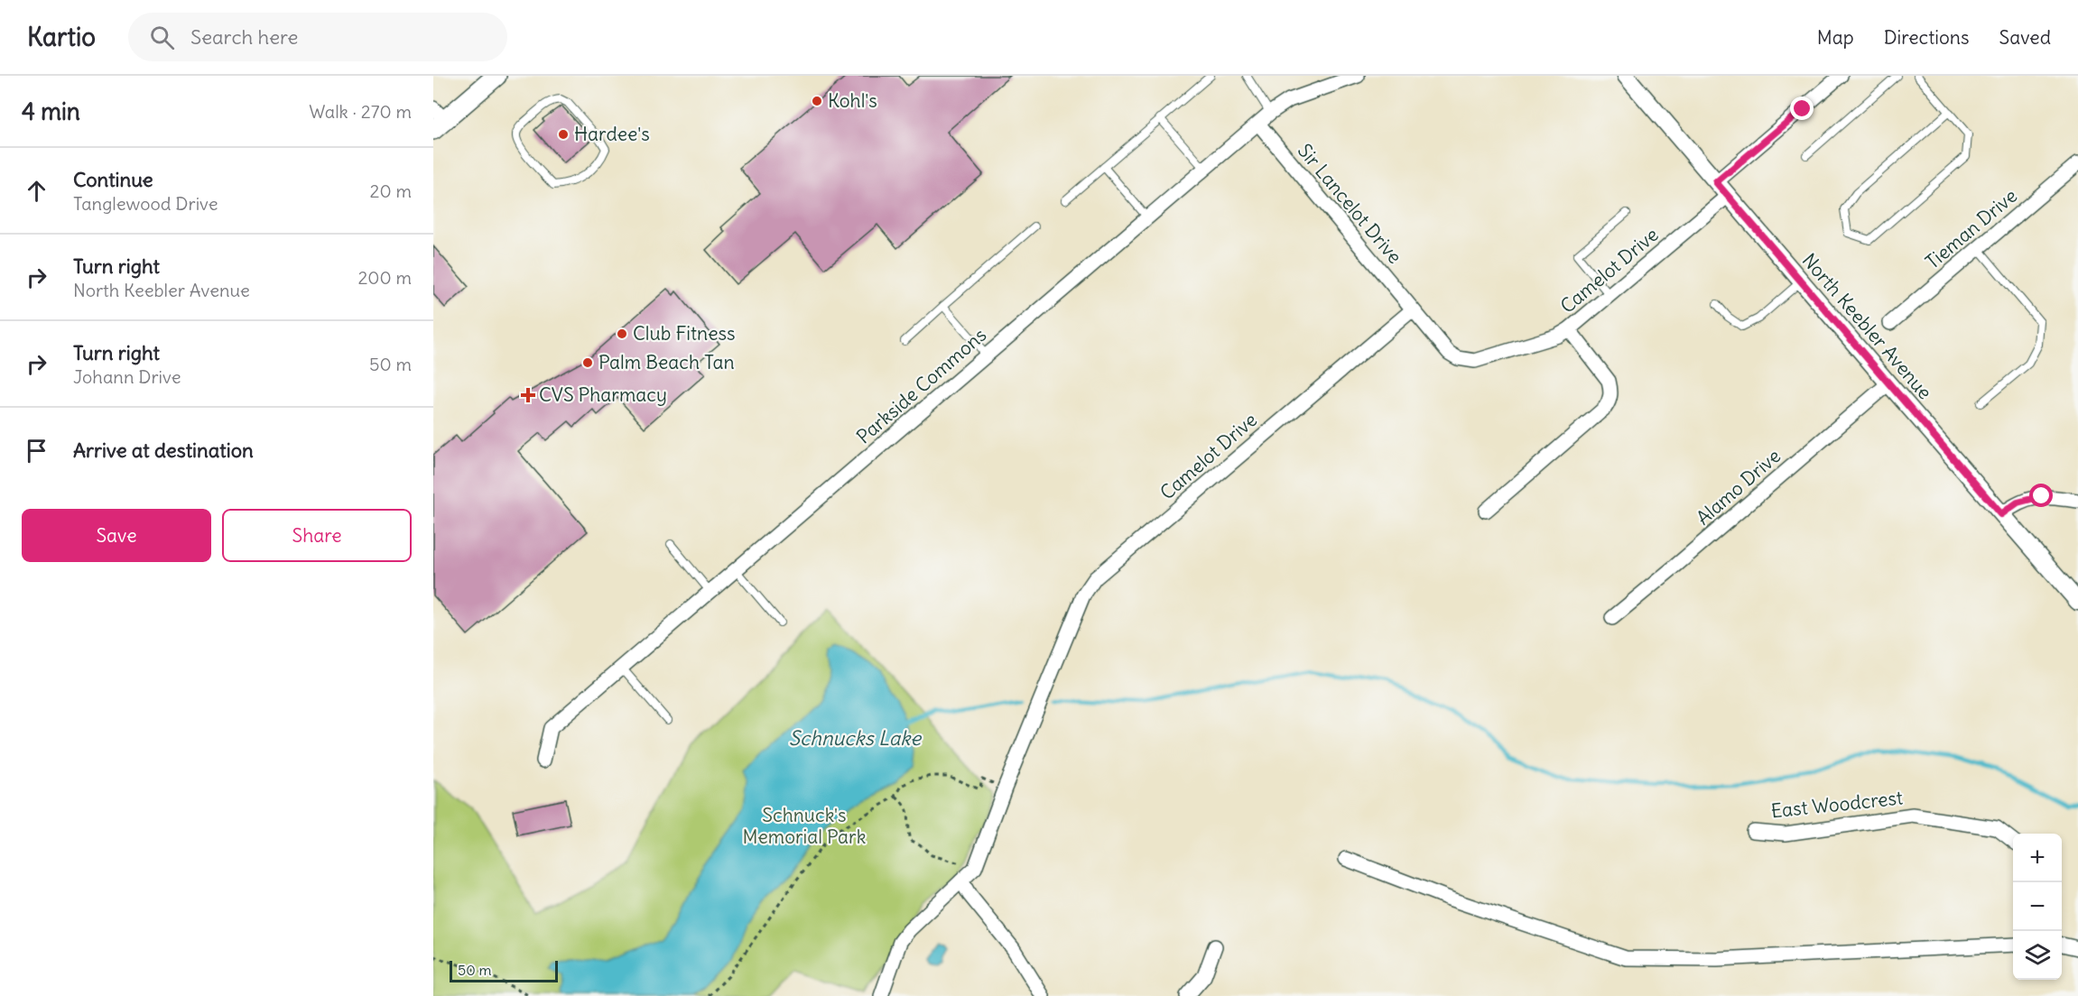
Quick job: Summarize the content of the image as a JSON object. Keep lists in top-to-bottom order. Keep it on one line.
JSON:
{"streets":{"street":["Sir Lancelot Drive","Tieman Drive","Camelot Drive","North Keebler Avenue","Parkside Commons","Alamo Drive","East Woodcrest"]},"crossings":[["Sir Lancelot Drive","Camelot Drive"],["Sir Lancelot Drive","Parkside Commons"],["Camelot Drive","North Keebler Avenue"],["North Keebler Avenue","Alamo Drive"]],"water":["Schnucks Lake"],"parks":["Schnuck's Memorial Park"],"places":{"other":["Kohl's","Hardee's","Club Fitness","Palm Beach Tan"],"health":["CVS Pharmacy"]},"scale_bar":"50 m","page":{"header":"Kartio","search":"Search here","nav":["Map","Directions","Saved"],"heading":["4 min","Walk · 270 m"],"list":[["Continue","Tanglewood Drive","20 m"],["Turn right","North Keebler Avenue","200 m"],["Turn right","Johann Drive","50 m"],"Arrive at destination"],"buttons":["Save","Share"],"map_buttons":["+","−"],"scale":"50 m"}}
